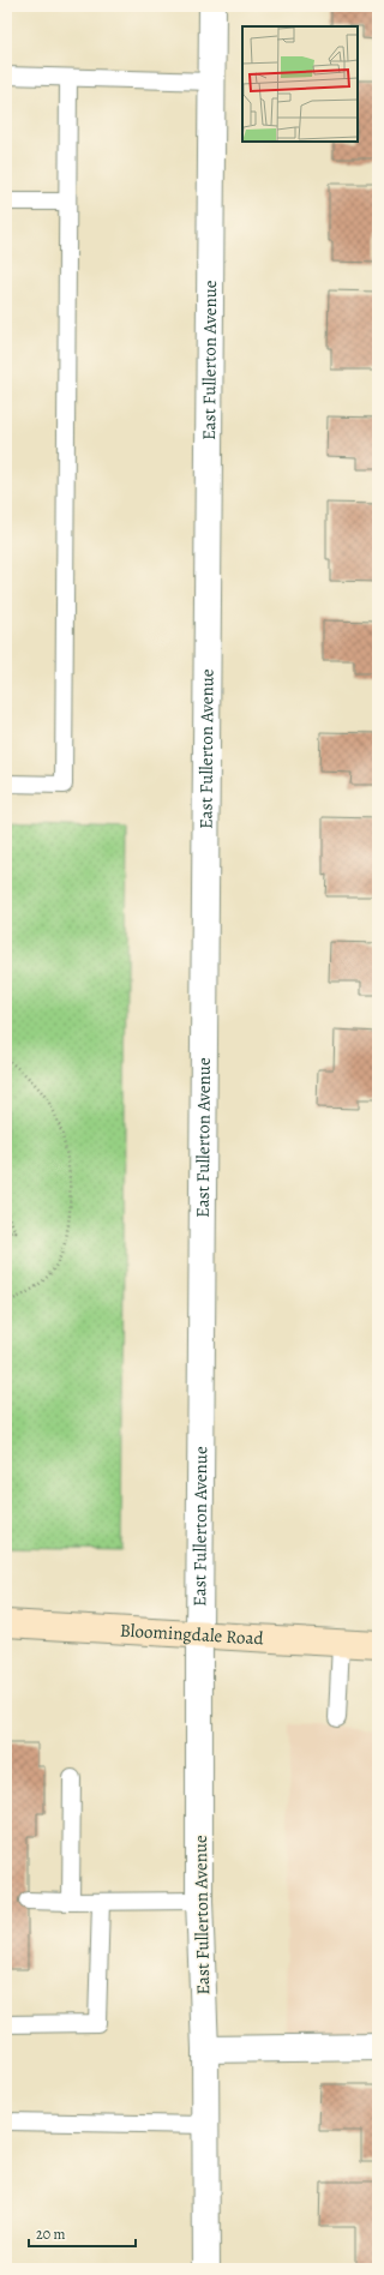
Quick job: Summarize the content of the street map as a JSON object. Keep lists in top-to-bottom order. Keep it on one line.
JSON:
{"streets":{"main road":["Bloomingdale Road"],"street":["East Fullerton Avenue"]},"crossings":[["East Fullerton Avenue","Bloomingdale Road"]],"scale_bar":"20 m"}
